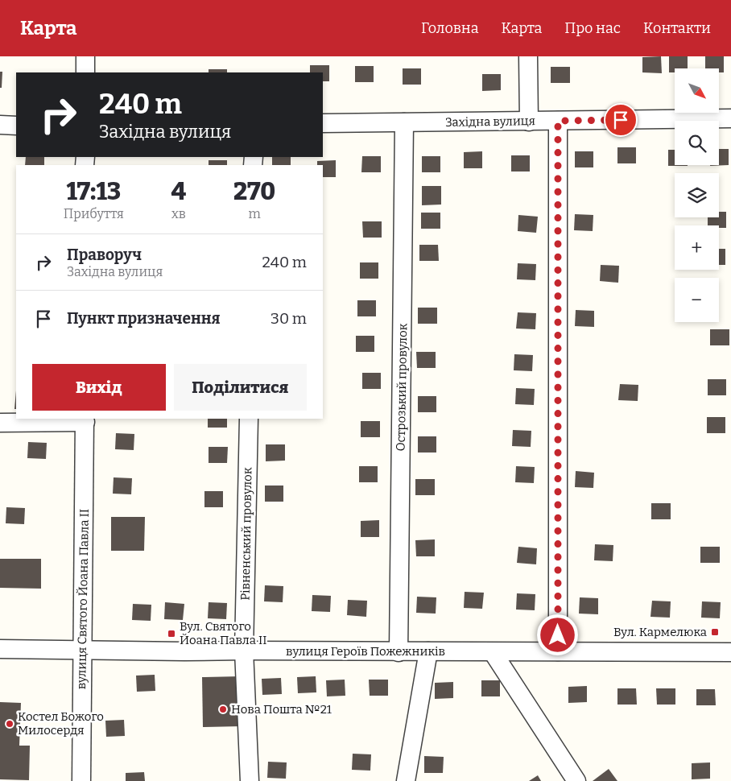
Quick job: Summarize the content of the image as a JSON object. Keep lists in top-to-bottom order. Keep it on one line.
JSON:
{"streets":{"street":["Західна вулиця","Острозький провулок","Рівненський провулок","вулиця Святого Йоана Павла II","вулиця Героїв Пожежників"]},"crossings":[["Західна вулиця","Острозький провулок"],["Острозький провулок","вулиця Героїв Пожежників"],["Рівненський провулок","вулиця Героїв Пожежників"],["вулиця Святого Йоана Павла II","вулиця Героїв Пожежників"]],"places":{"transit":["Вул. Кармелюка","Вул. Святого Йоана Павла ІІ"],"other":["Нова Пошта №21","Костел Божого Милосердя"]},"north":"bottom right","page":{"header":"Карта","nav":["Головна","Карта","Про нас","Контакти"],"map_buttons":["+","−"],"turn":["240 m","Західна вулиця"],"eta":["17:13","Прибуття","4","хв","270","m"],"list":[{"name":"Праворуч","note":"Західна вулиця","value":"240 m"},{"name":"Пункт призначення","value":"30 m"}],"buttons":["Вихід","Поділитися"]}}
